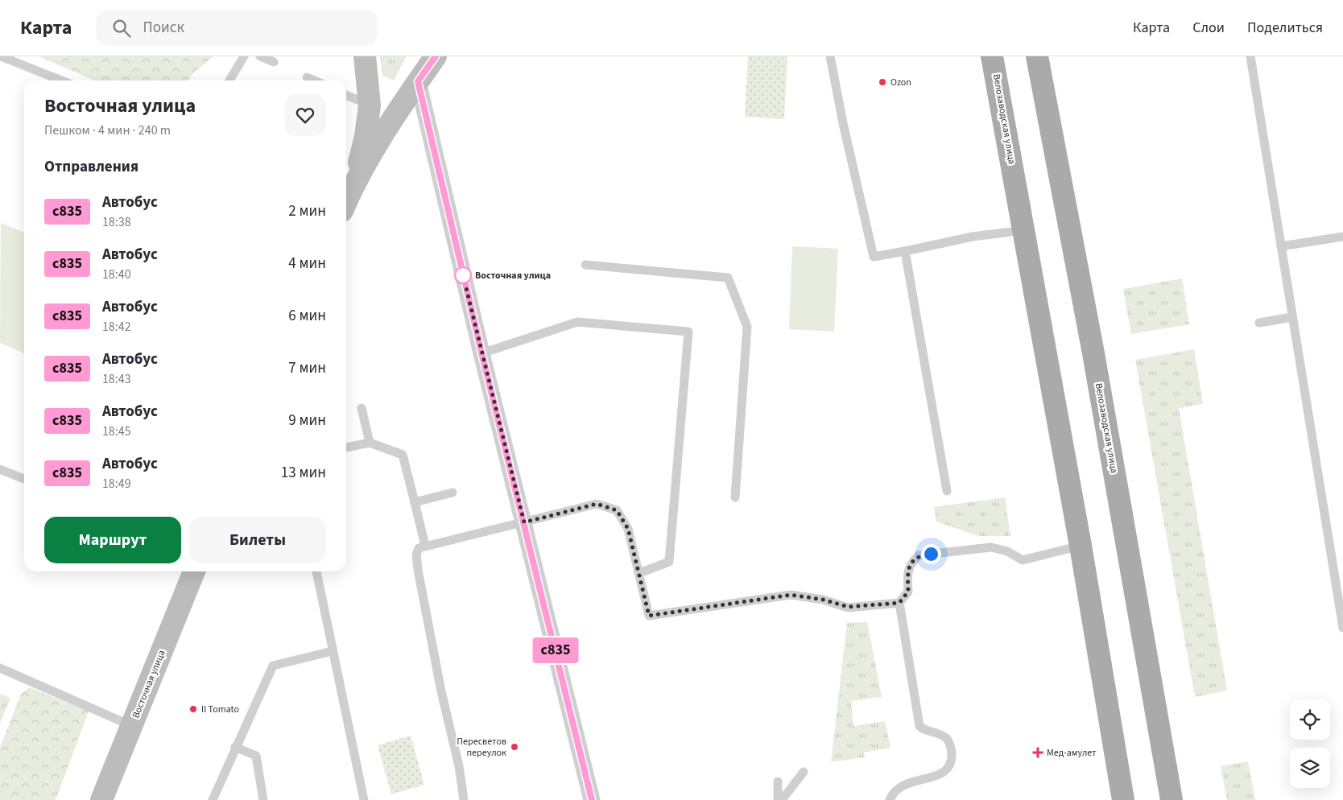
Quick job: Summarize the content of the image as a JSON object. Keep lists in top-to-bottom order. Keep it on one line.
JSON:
{"streets":{"main road":["Велозаводская улица","Восточная улица"]},"places":{"other":["Ozon","Восточная улица","Il Tomato","Пересветов переулок"],"health":["Мед-амулет"]},"lines":["bus line с835"],"page":{"header":"Карта","search":"Поиск","nav":["Карта","Слои","Поделиться"],"on_map":"с835","heading":[["Восточная улица","Пешком · 4 мин · 240 m"],"Отправления"],"list":[{"mark":"с835","name":"Автобус","note":"18:38","value":"2 мин"},{"mark":"с835","name":"Автобус","note":"18:40","value":"4 мин"},{"mark":"с835","name":"Автобус","note":"18:42","value":"6 мин"},{"mark":"с835","name":"Автобус","note":"18:43","value":"7 мин"},{"mark":"с835","name":"Автобус","note":"18:45","value":"9 мин"},{"mark":"с835","name":"Автобус","note":"18:49","value":"13 мин"}],"buttons":["Маршрут","Билеты"]}}
